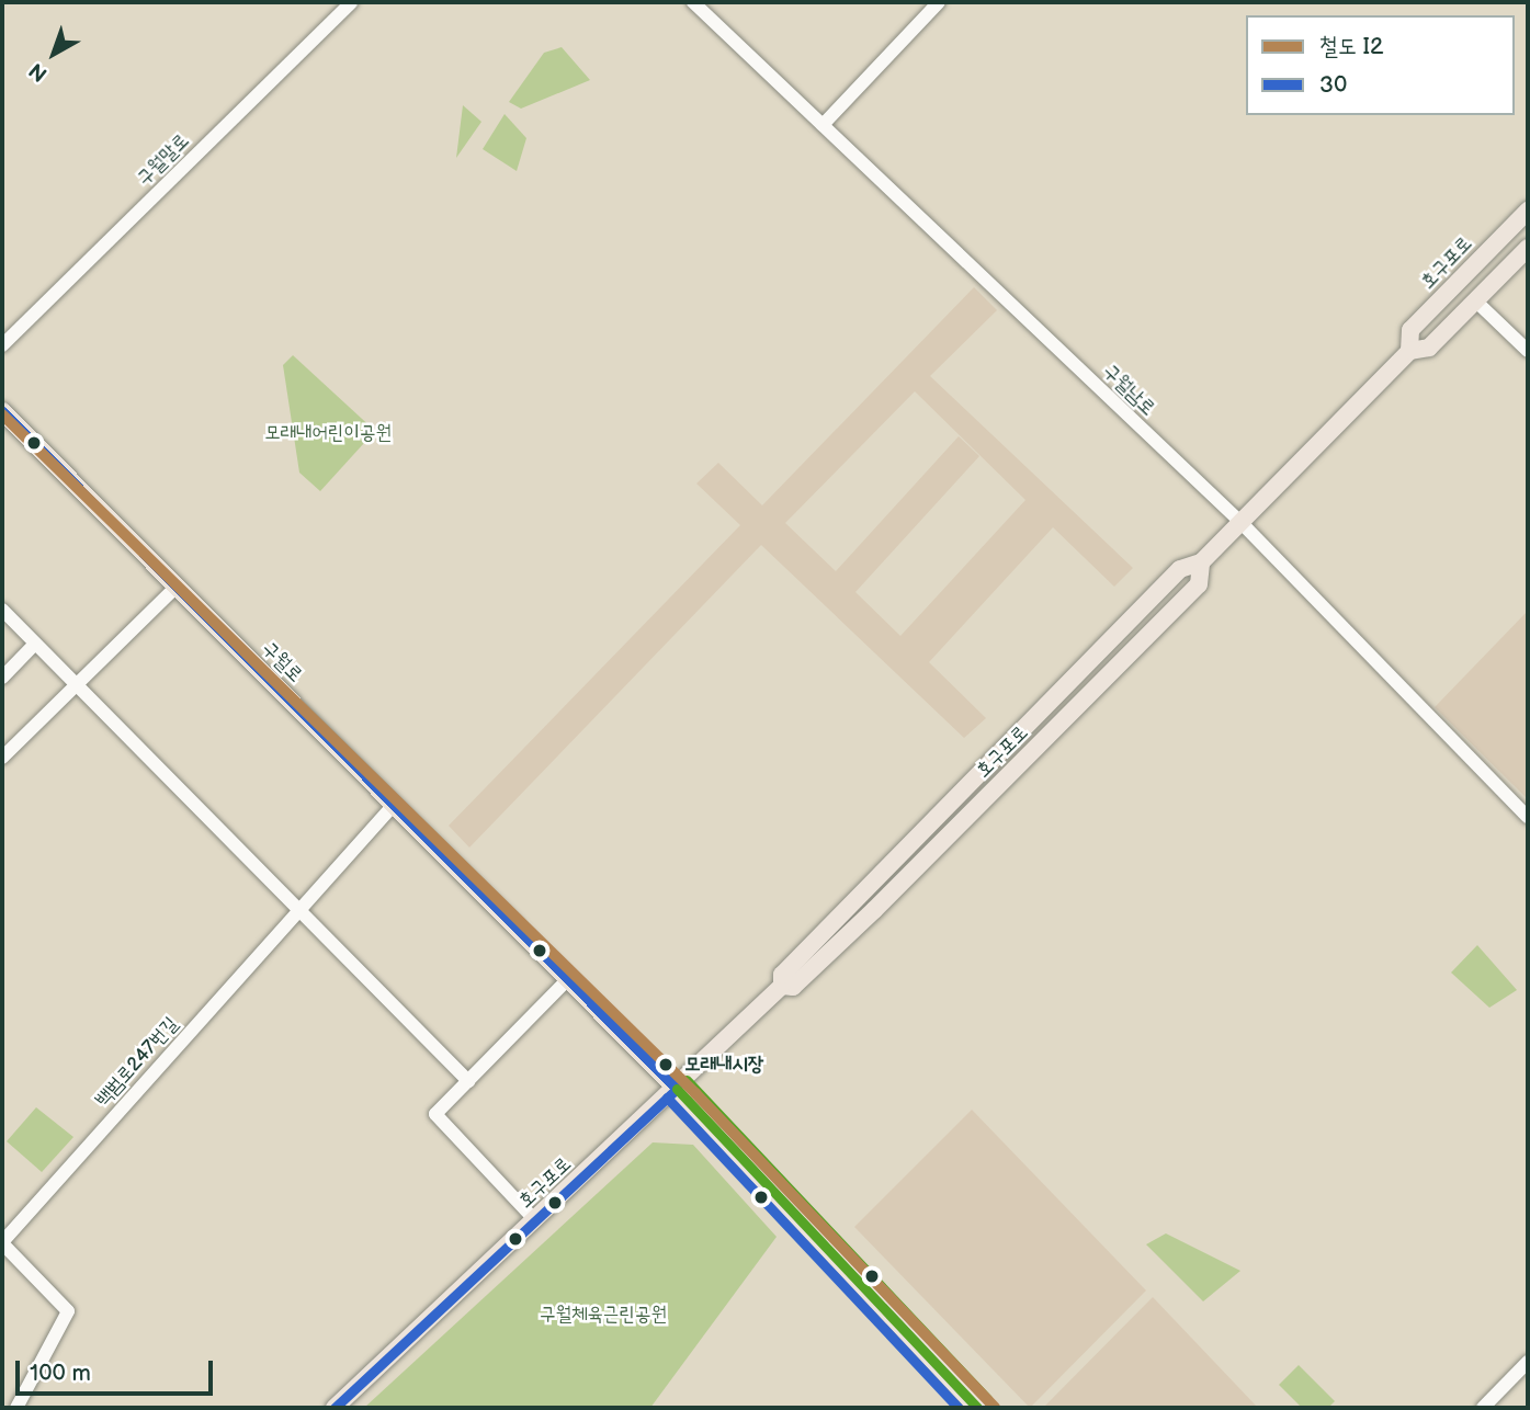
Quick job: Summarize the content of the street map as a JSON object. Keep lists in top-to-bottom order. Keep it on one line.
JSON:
{"streets":{"main road":["호구포로","구월로"],"street":["구월말로","구월남로","백범로247번길"]},"crossings":[["호구포로","구월남로"],["호구포로","구월로"],["구월로","백범로247번길"]],"parks":["모래내어린이공원","구월체육근린공원"],"places":["모래내시장"],"lines":["transit line 30","rail line I2"],"legend":["철도 I2","30"],"scale_bar":"100 m","north":"bottom left"}
